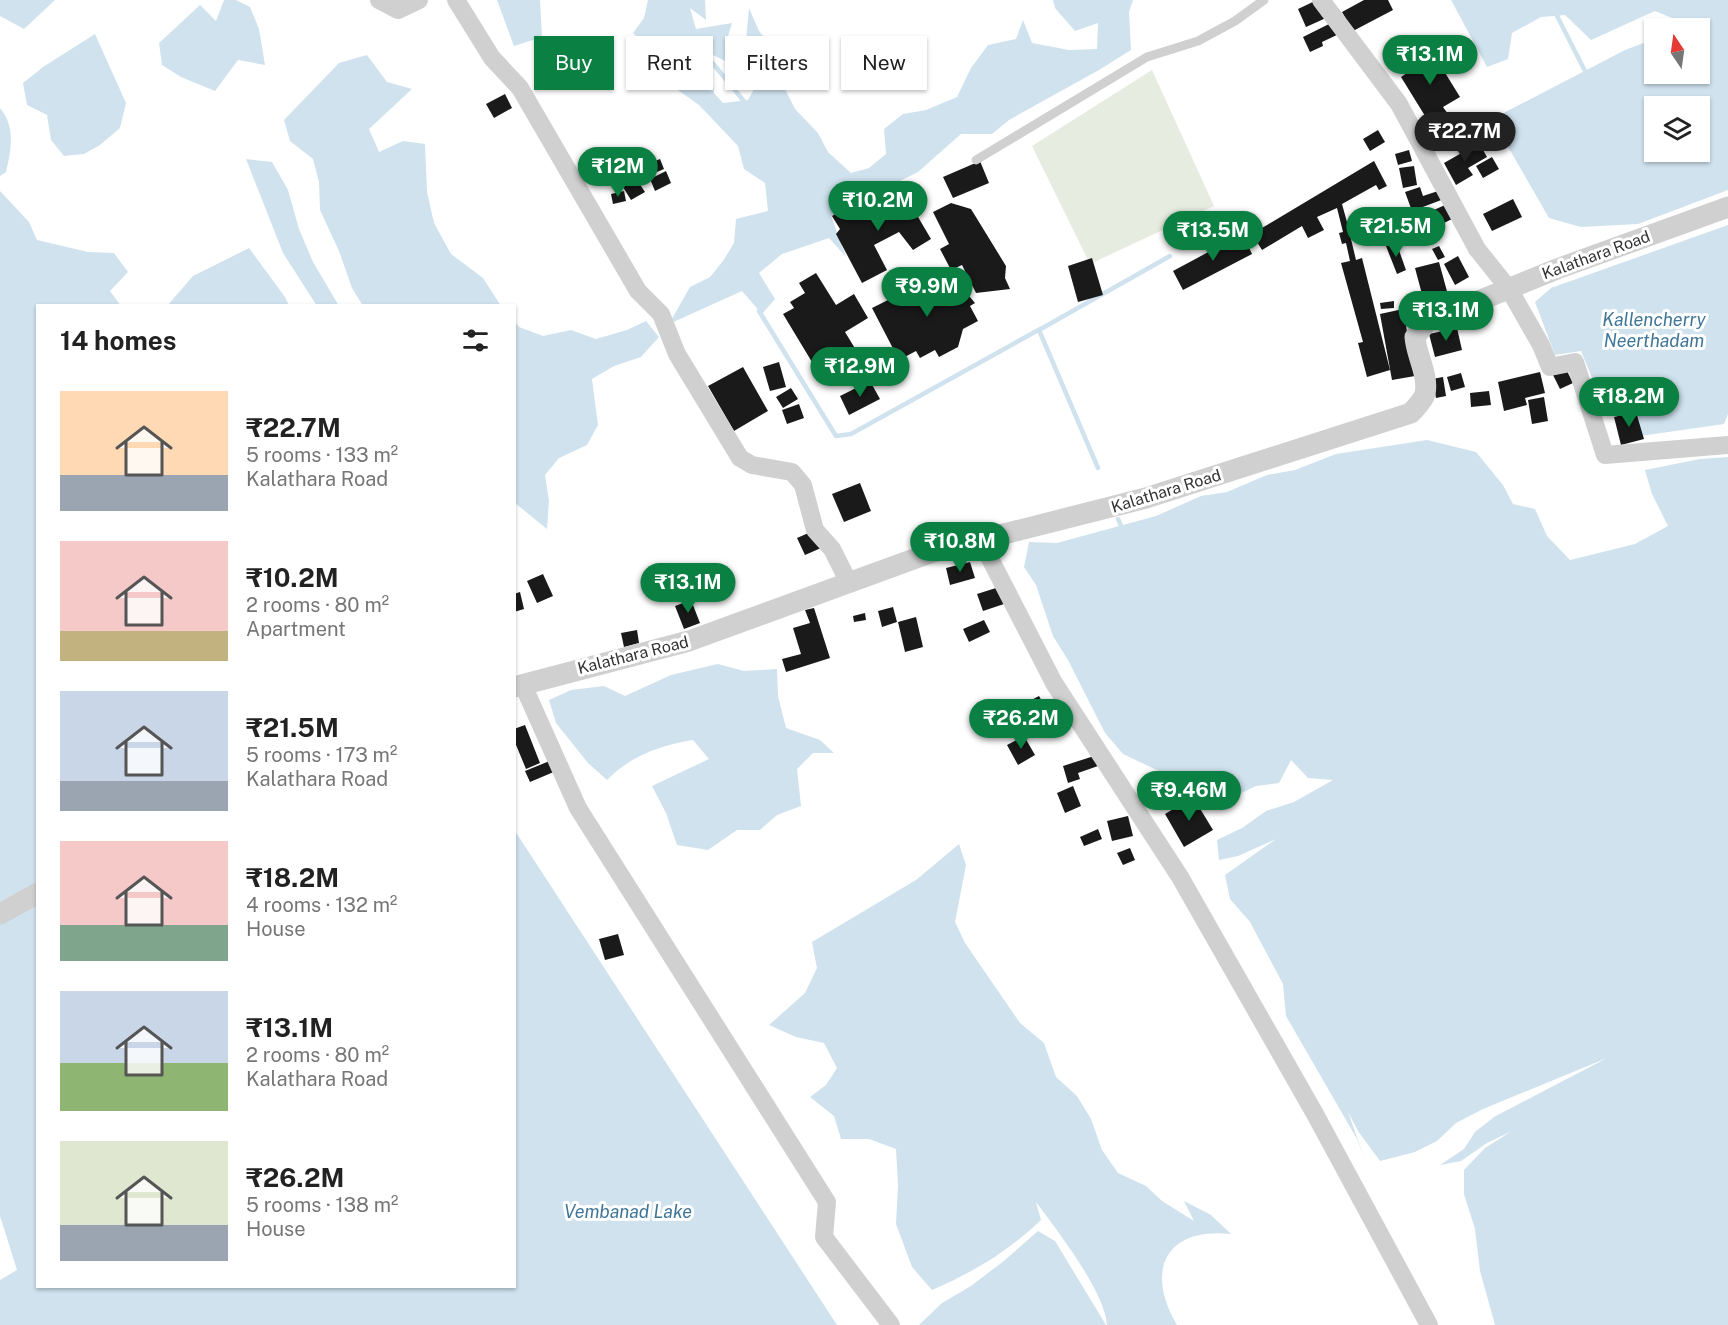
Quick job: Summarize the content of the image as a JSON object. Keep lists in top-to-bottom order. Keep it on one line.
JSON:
{"streets":{"street":["Kalathara Road"]},"water":["Kallencherry Neerthadam","Vembanad Lake"],"north":"top","page":{"price":["₹13.1M","₹22.7M","₹12M","₹10.2M","₹21.5M","₹13.5M","₹9.9M","₹13.1M","₹12.9M","₹18.2M","₹10.8M","₹13.1M","₹26.2M","₹9.46M"],"chip":["Buy","Rent","Filters","New"],"heading":"14 homes","list":[{"name":"₹22.7M","note":"5 rooms · 133 m² · Kalathara Road"},{"name":"₹10.2M","note":"2 rooms · 80 m² · Apartment"},{"name":"₹21.5M","note":"5 rooms · 173 m² · Kalathara Road"},{"name":"₹18.2M","note":"4 rooms · 132 m² · House"},{"name":"₹13.1M","note":"2 rooms · 80 m² · Kalathara Road"},{"name":"₹26.2M","note":"5 rooms · 138 m² · House"}]}}
